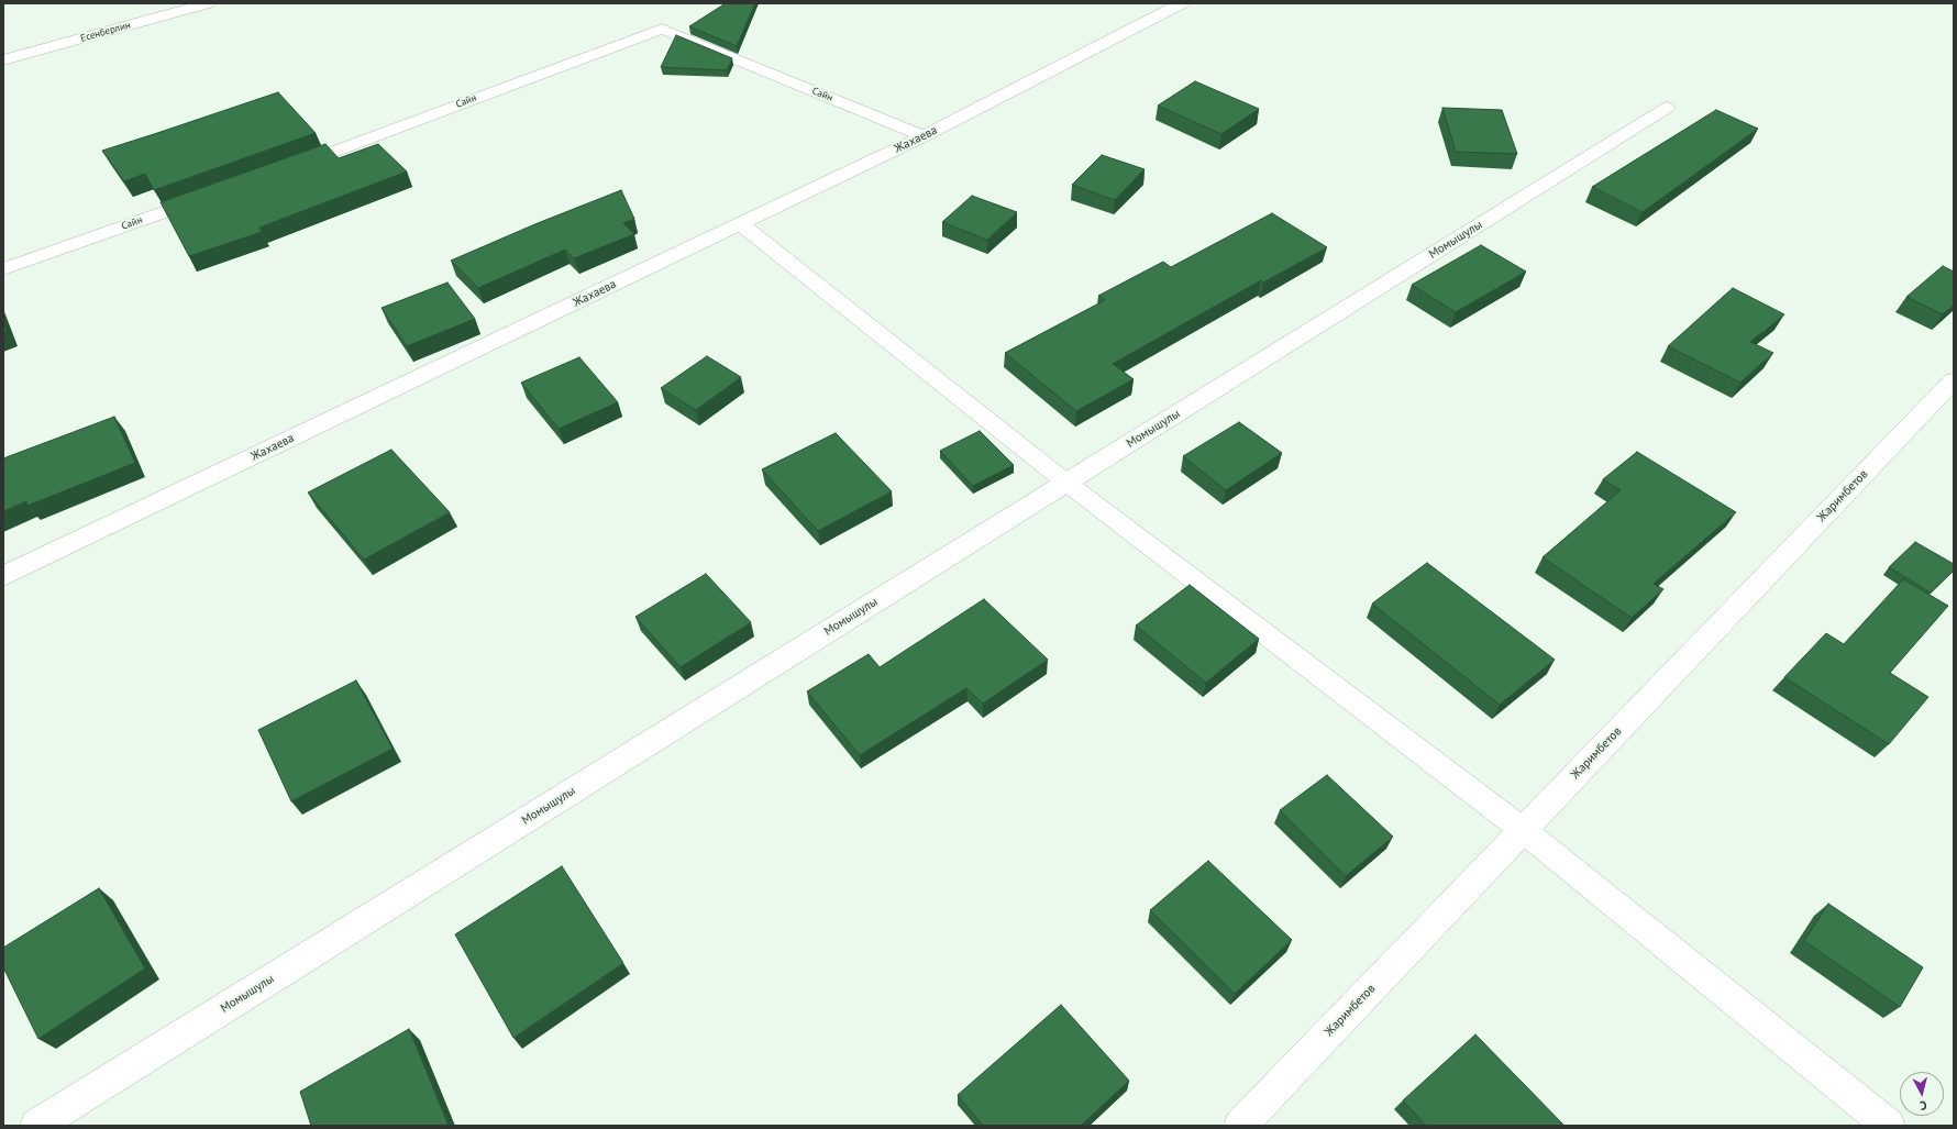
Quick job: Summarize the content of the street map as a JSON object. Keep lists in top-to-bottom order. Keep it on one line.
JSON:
{"streets":{"street":["Есенберлин","Сайн","Жахаева","Момышулы","Жаримбетов"]},"crossings":[["Сайн","Жахаева"]],"north":"bottom"}
